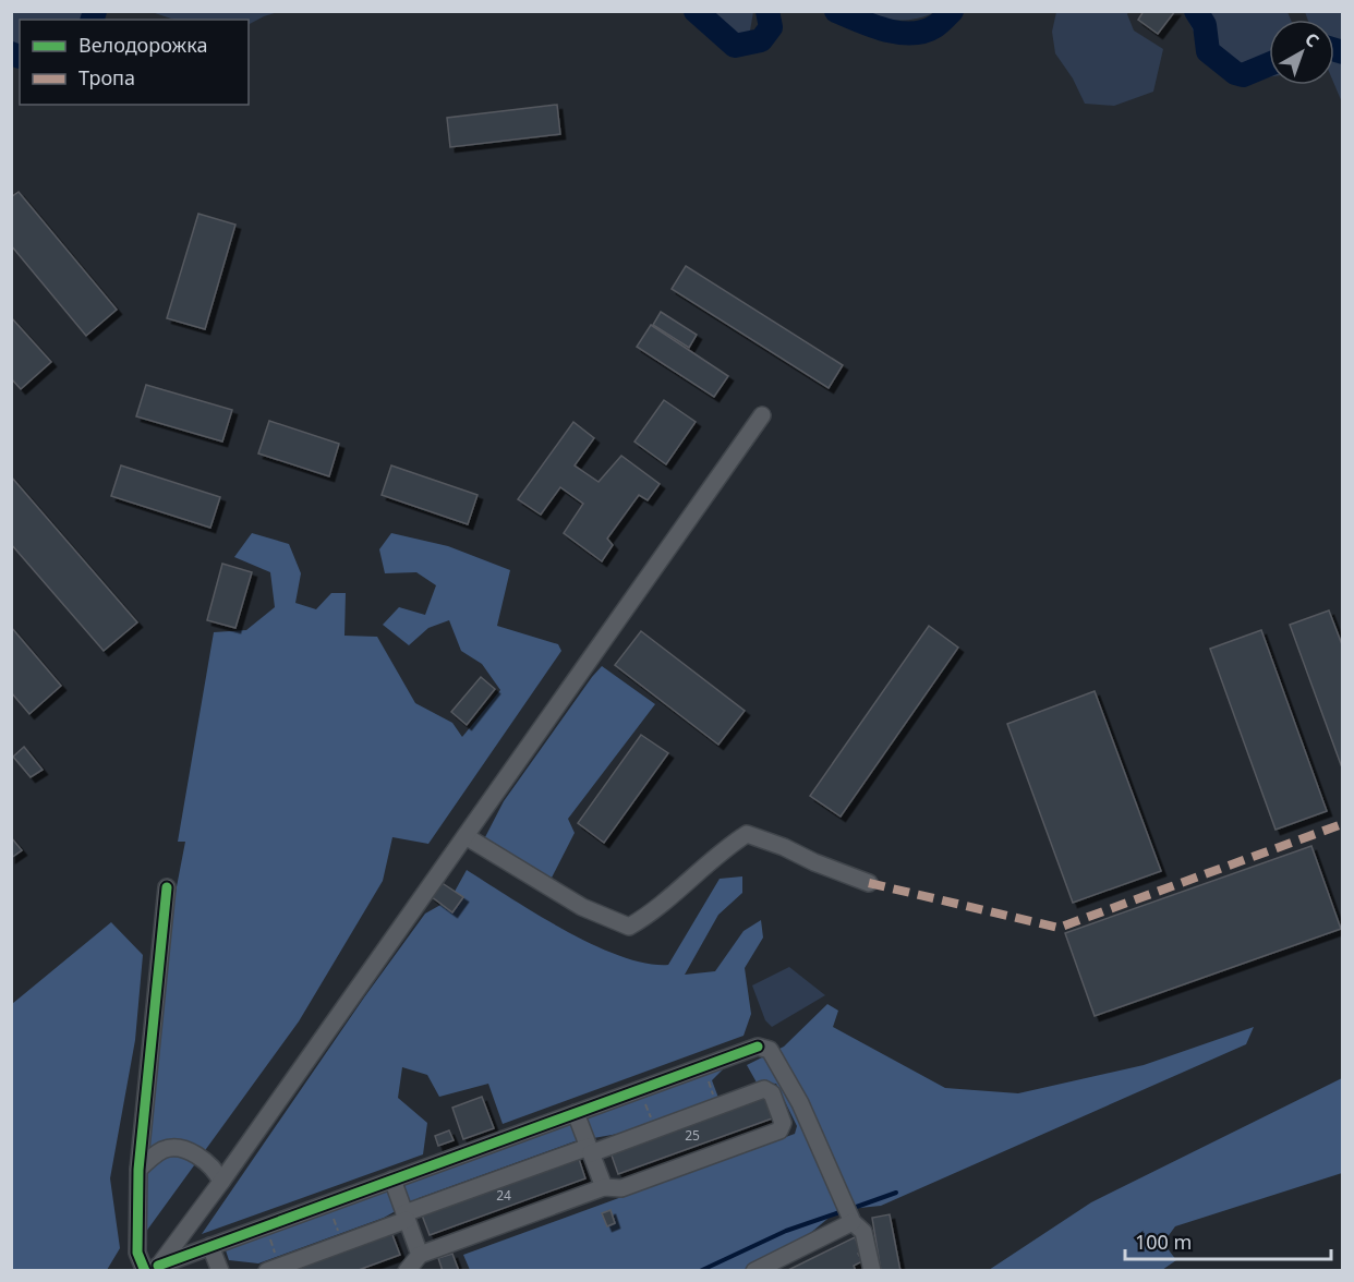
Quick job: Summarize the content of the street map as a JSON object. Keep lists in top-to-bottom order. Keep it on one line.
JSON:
{"house_numbers":["25","24"],"legend":["Велодорожка","Тропа"],"scale_bar":"100 m","north":"top right"}
